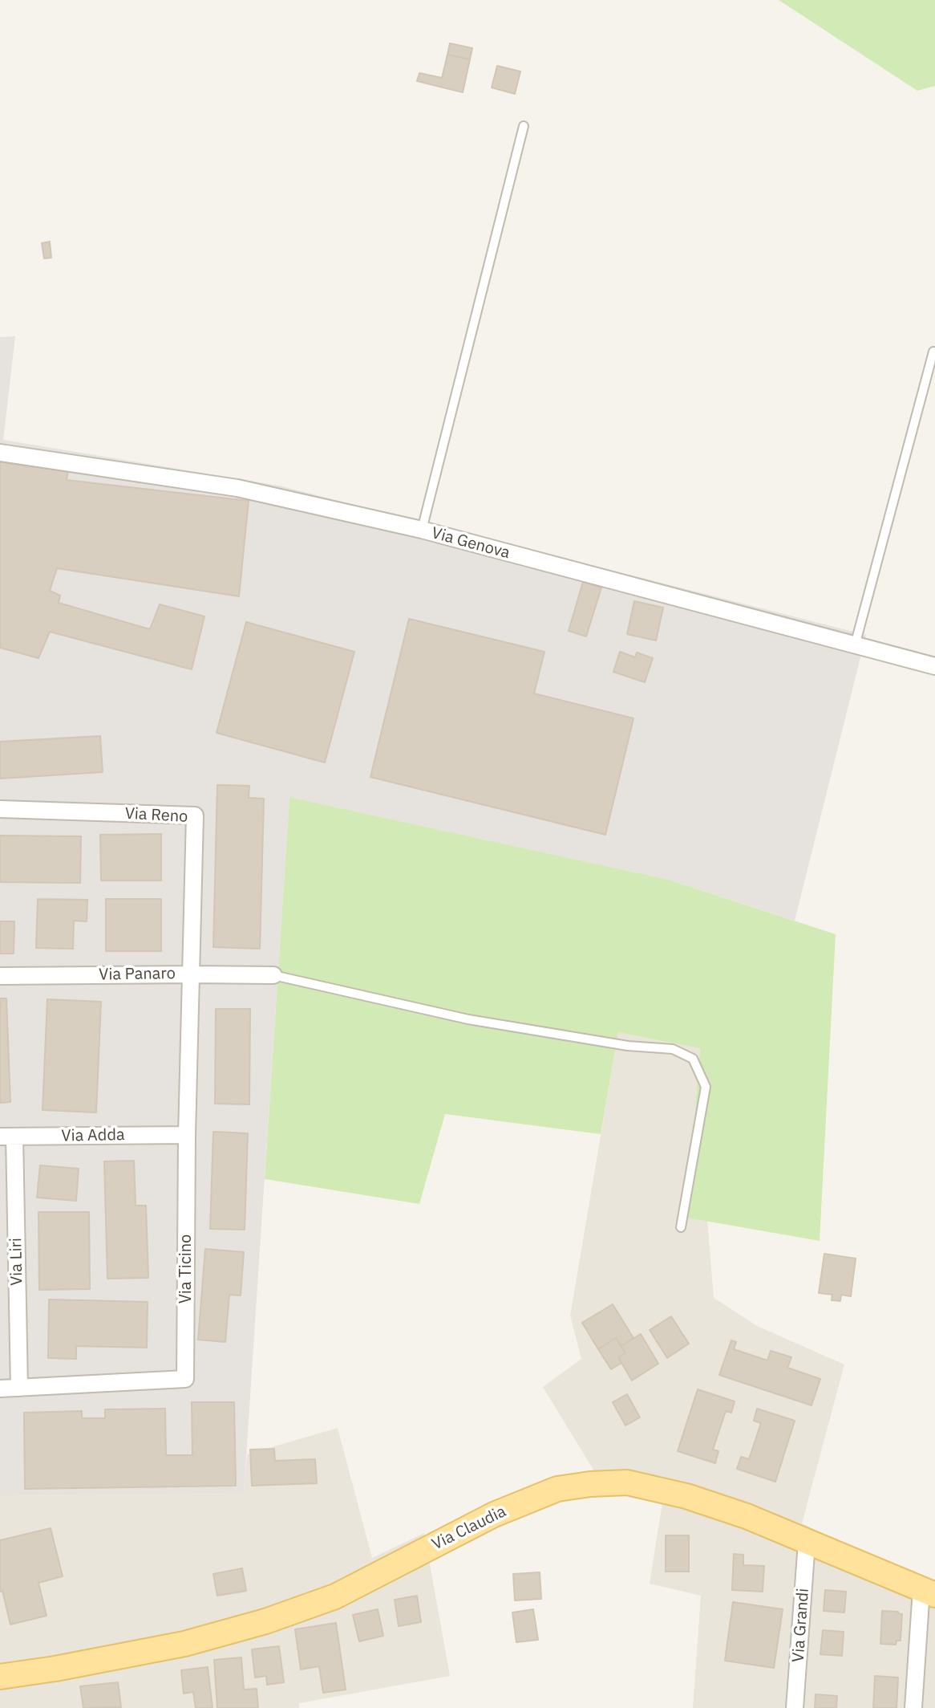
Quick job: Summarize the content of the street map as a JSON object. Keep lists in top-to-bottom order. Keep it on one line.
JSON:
{"streets":{"main road":["Via Claudia"],"street":["Via Genova","Via Reno","Via Panaro","Via Adda","Via Liri","Via Ticino","Via Grandi"]},"crossings":[["Via Reno","Via Panaro"],["Via Reno","Via Ticino"],["Via Panaro","Via Ticino"],["Via Adda","Via Liri"],["Via Adda","Via Ticino"],["Via Liri","Via Ticino"],["Via Claudia","Via Grandi"]]}
